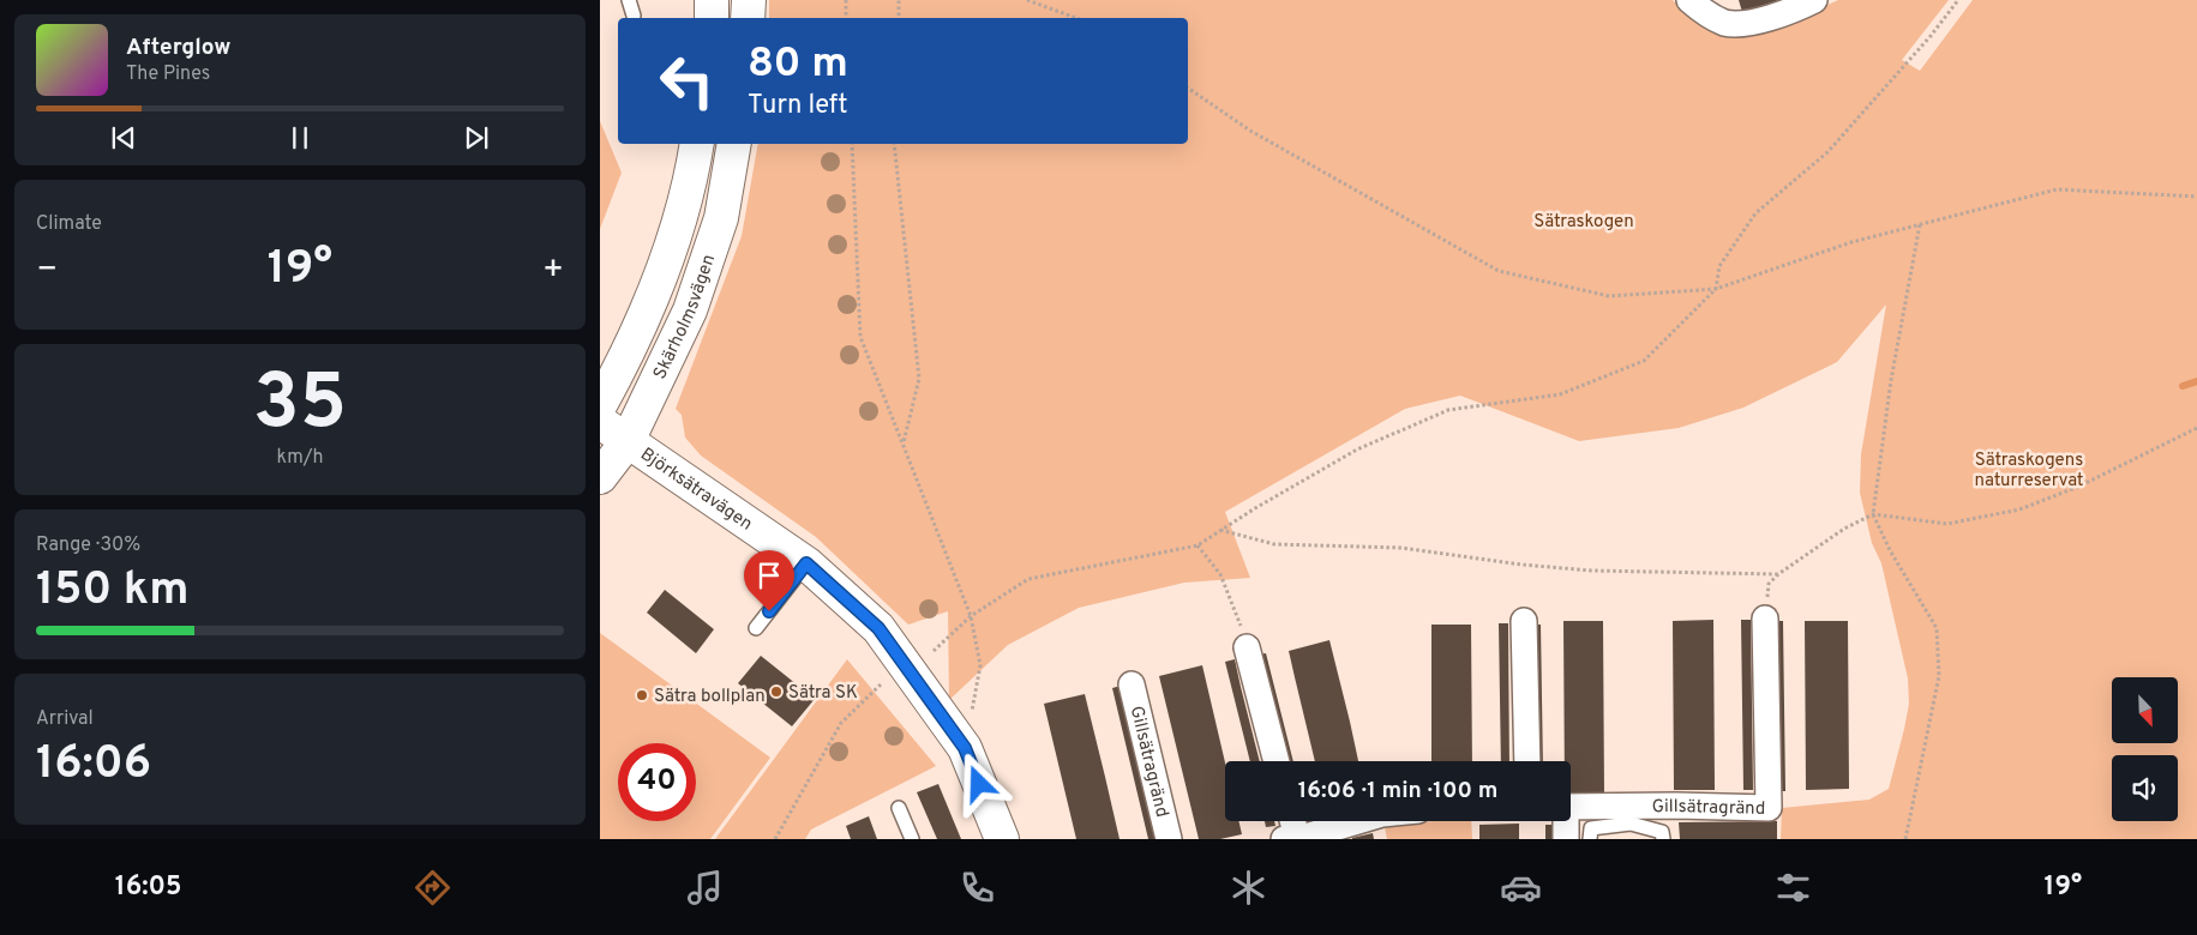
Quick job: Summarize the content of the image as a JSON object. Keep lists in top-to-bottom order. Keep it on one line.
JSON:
{"streets":{"main road":["Skärholmsvägen","Björksätravägen"],"street":["Gillsätragränd"]},"crossings":[["Skärholmsvägen","Björksätravägen"]],"parks":["Sätraskogen","Sätraskogens naturreservat"],"places":["Sätra SK","Sätra bollplan"],"north":"bottom right","page":{"turn":["80 m","Turn left"],"song":["Afterglow","The Pines"],"tile":["Climate",["35","km/h"],["Range · 30%","150 km"],["Arrival","16:06"]],"heat":["−","19°","+"],"limit":"40","trip":"16:06 · 1 min · 100 m","tabs":["16:05","19°"]}}
